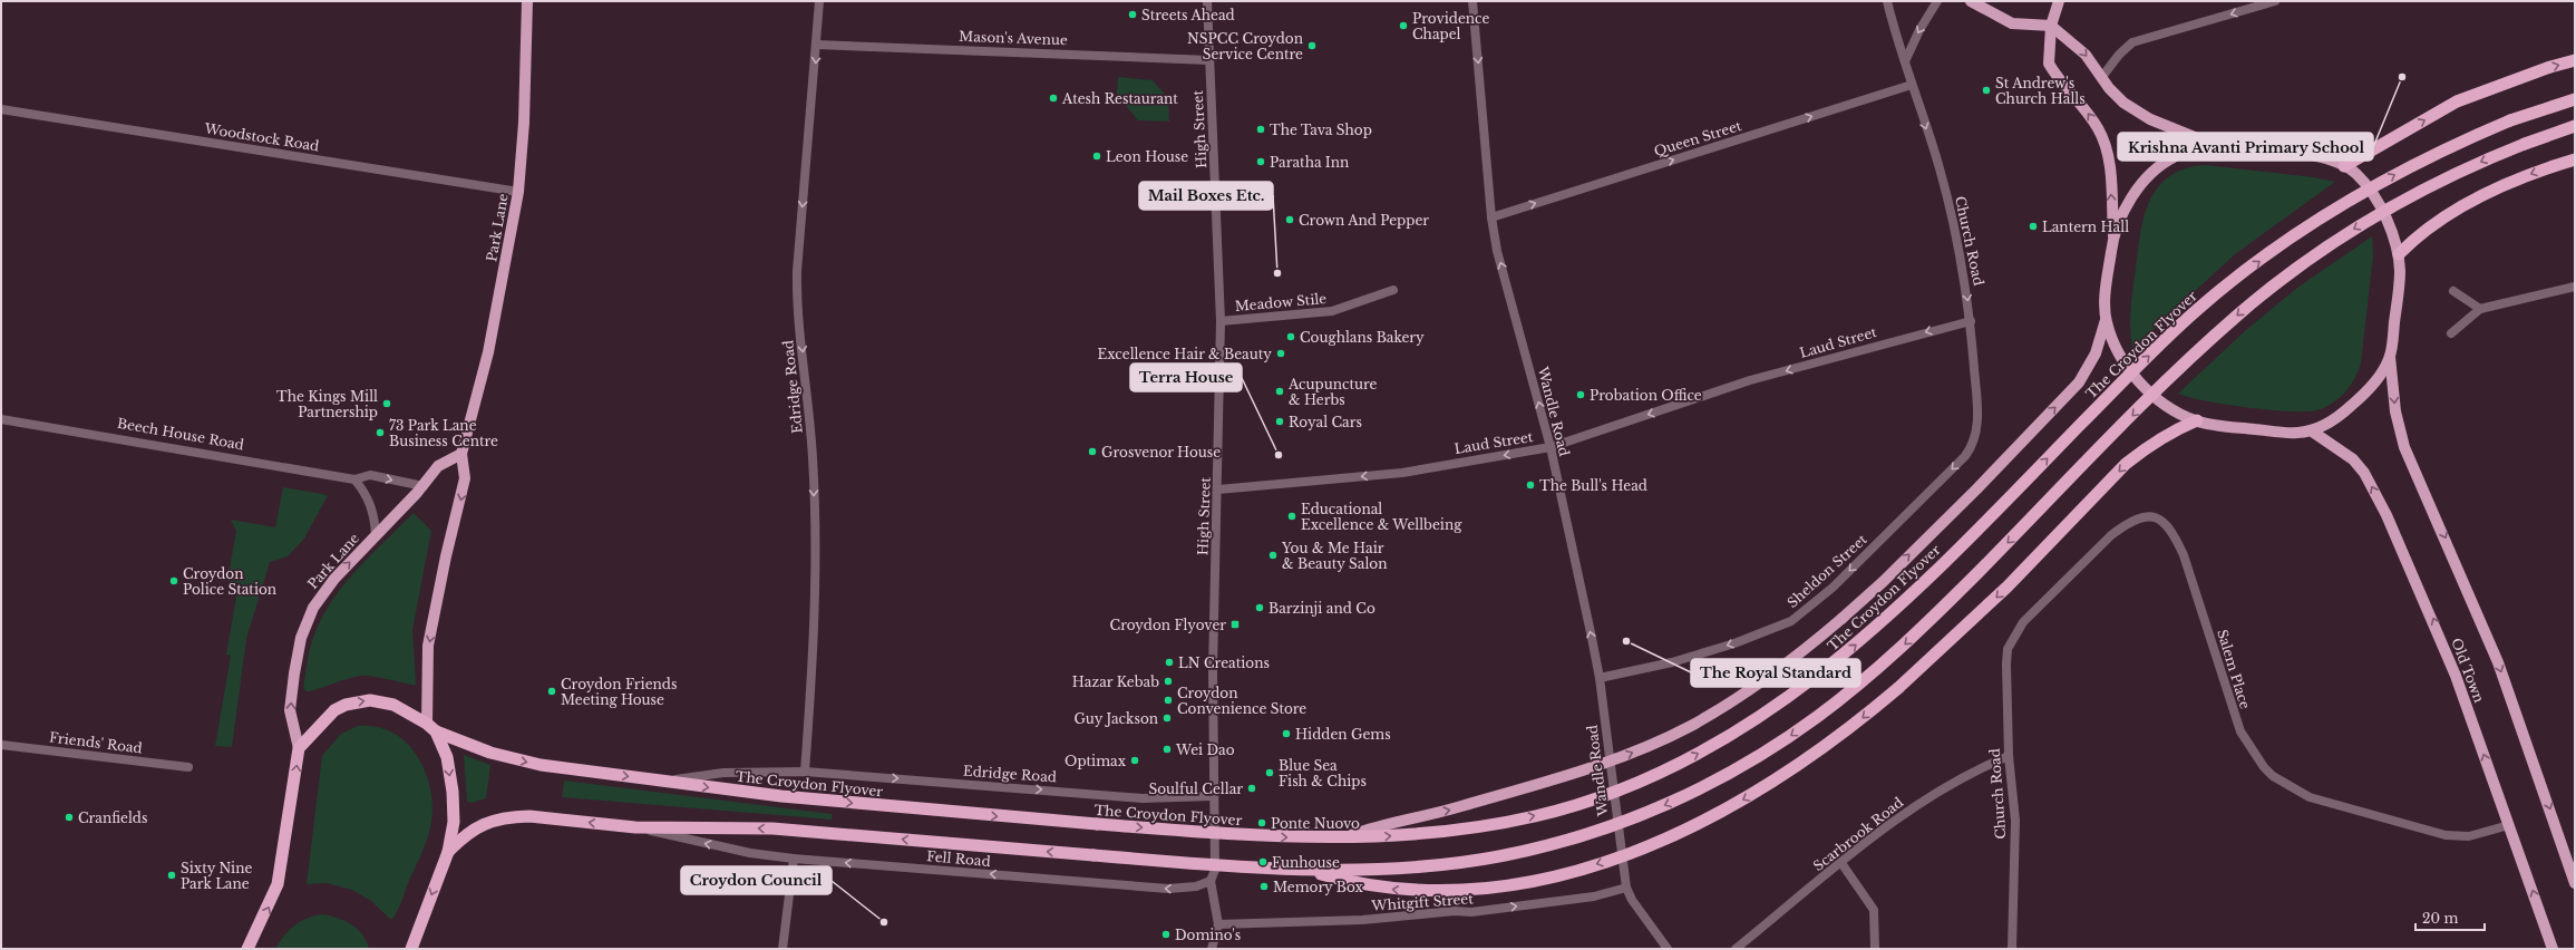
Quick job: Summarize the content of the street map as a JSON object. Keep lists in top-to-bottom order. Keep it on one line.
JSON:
{"streets":{"highway":["The Croydon Flyover"],"main road":["Park Lane","Old Town"],"street":["Mason's Avenue","High Street","Woodstock Road","Queen Street","Church Road","Meadow Stile","Laud Street","Edridge Road","Wandle Road","Beech House Road","Sheldon Street","Salem Place","Friends' Road","Scarbrook Road","Fell Road","Whitgift Street"]},"crossings":[["Mason's Avenue","High Street"],["Mason's Avenue","Edridge Road"],["High Street","Meadow Stile"],["High Street","Laud Street"],["High Street","Edridge Road"],["High Street","Fell Road"],["High Street","Whitgift Street"],["Woodstock Road","Park Lane"],["Queen Street","Church Road"],["Queen Street","Wandle Road"],["Park Lane","The Croydon Flyover"],["Park Lane","Beech House Road"],["Church Road","Laud Street"],["Church Road","Sheldon Street"],["Church Road","Salem Place"],["Church Road","Scarbrook Road"],["Laud Street","Wandle Road"],["The Croydon Flyover","Edridge Road"],["Wandle Road","Sheldon Street"],["Wandle Road","Whitgift Street"],["Salem Place","Old Town"]],"one_way":["Queen Street","Laud Street","Sheldon Street","Fell Road","Whitgift Street"],"places":{"other":["Streets Ahead","Providence Chapel","NSPCC Croydon Service Centre","Krishna Avanti Primary School","St Andrew's Church Halls","Atesh Restaurant","The Tava Shop","Leon House","Paratha Inn","Crown And Pepper","Lantern Hall","Mail Boxes Etc.","Coughlans Bakery","Excellence Hair & Beauty","Acupuncture & Herbs","Probation Office","The Kings Mill Partnership","Royal Cars","73 Park Lane Business Centre","Grosvenor House","Terra House","The Bull's Head","Educational Excellence & Wellbeing","You & Me Hair & Beauty Salon","Croydon Police Station","Barzinji and Co","The Royal Standard","LN Creations","Hazar Kebab","Croydon Friends Meeting House","Croydon Convenience Store","Guy Jackson","Hidden Gems","Wei Dao","Optimax","Blue Sea Fish & Chips","Soulful Cellar","Cranfields","Ponte Nuovo","Funhouse","Sixty Nine Park Lane","Memory Box","Croydon Council","Domino's"],"transit":["Croydon Flyover"]},"scale_bar":"20 m"}
